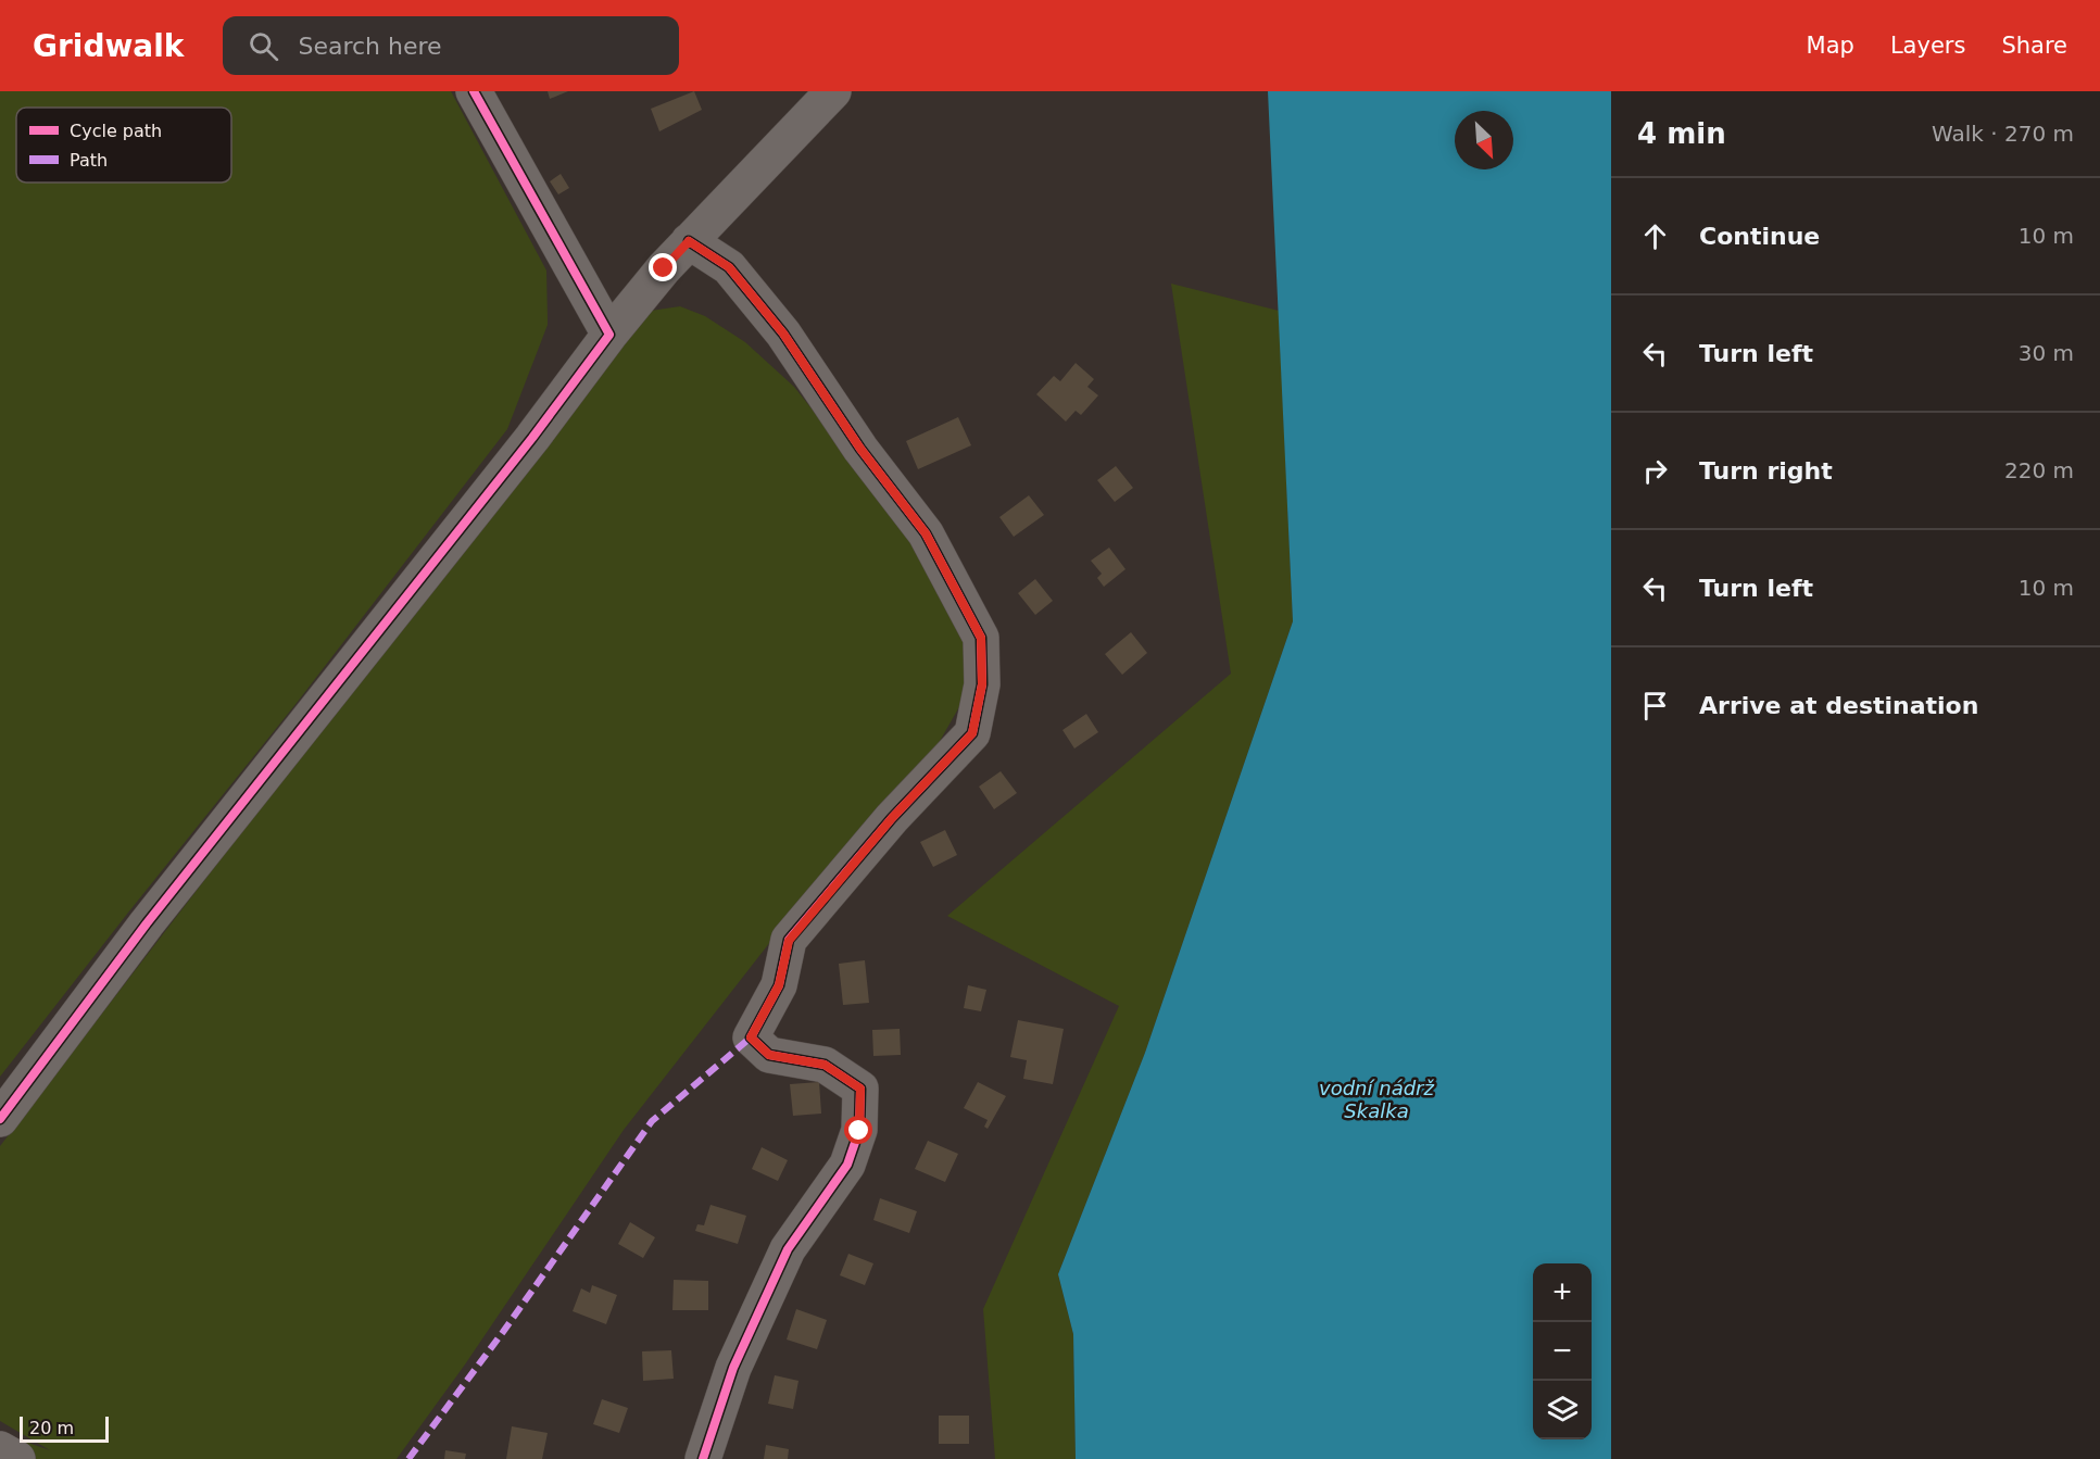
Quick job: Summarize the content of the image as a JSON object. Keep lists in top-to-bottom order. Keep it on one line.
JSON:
{"water":["vodní nádrž Skalka"],"legend":["Cycle path","Path"],"scale_bar":"20 m","north":"bottom right","page":{"header":"Gridwalk","search":"Search here","nav":["Map","Layers","Share"],"heading":["4 min","Walk · 270 m"],"list":[["Continue","10 m"],["Turn left","30 m"],["Turn right","220 m"],["Turn left","10 m"],"Arrive at destination"],"map_buttons":["+","−"],"scale":"20 m"}}
